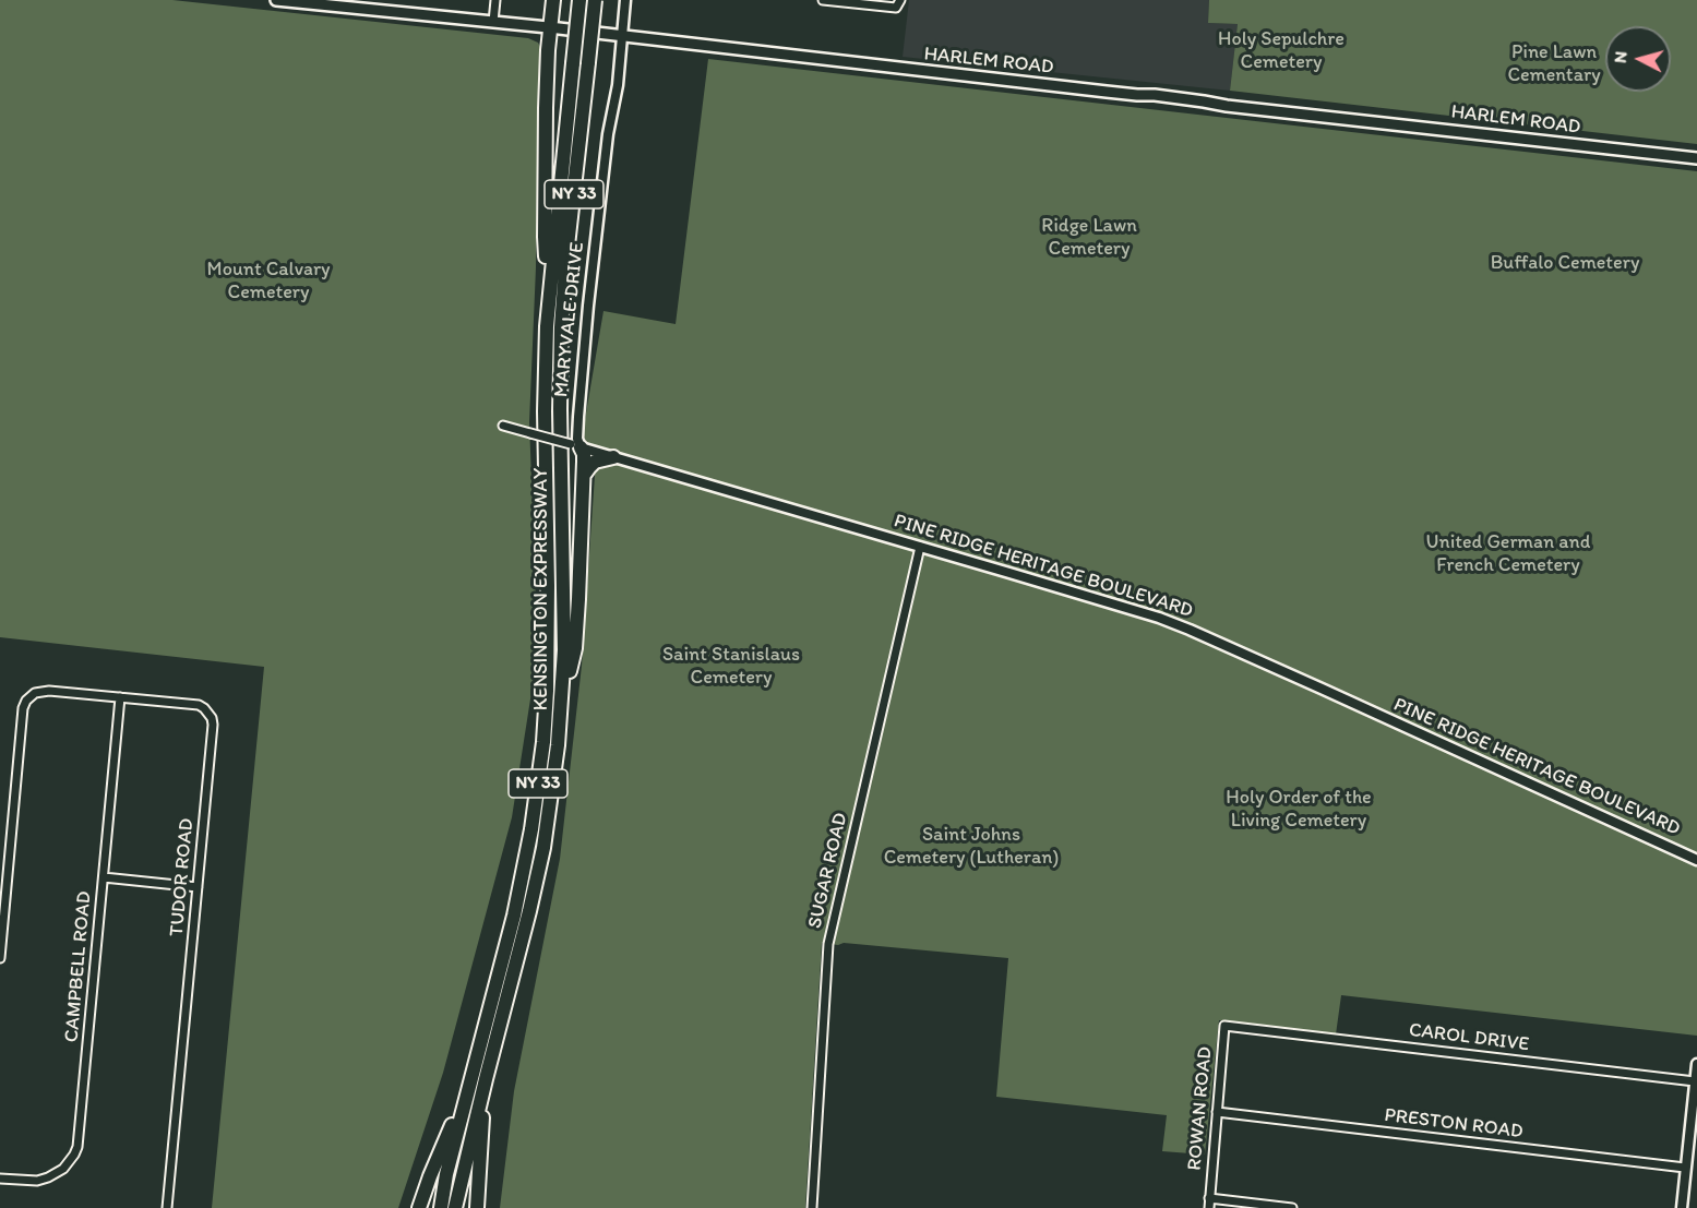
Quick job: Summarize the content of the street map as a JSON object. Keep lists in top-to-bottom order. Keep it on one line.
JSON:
{"streets":{"highway":["NY 33","KENSINGTON EXPRESSWAY"],"main road":["HARLEM ROAD"],"street":["MARYVALE DRIVE","PINE RIDGE HERITAGE BOULEVARD","SUGAR ROAD","TUDOR ROAD","CAMPBELL ROAD","CAROL DRIVE","ROWAN ROAD","PRESTON ROAD"]},"crossings":[["HARLEM ROAD","MARYVALE DRIVE"],["MARYVALE DRIVE","PINE RIDGE HERITAGE BOULEVARD"],["PINE RIDGE HERITAGE BOULEVARD","SUGAR ROAD"],["TUDOR ROAD","CAMPBELL ROAD"],["CAROL DRIVE","ROWAN ROAD"],["ROWAN ROAD","PRESTON ROAD"]],"parks":["Holy Sepulchre Cemetery","Pine Lawn Cementary","Ridge Lawn Cemetery","Buffalo Cemetery","Mount Calvary Cemetery","United German and French Cemetery","Saint Stanislaus Cemetery","Holy Order of the Living Cemetery","Saint Johns Cemetery (Lutheran)"],"north":"left"}
